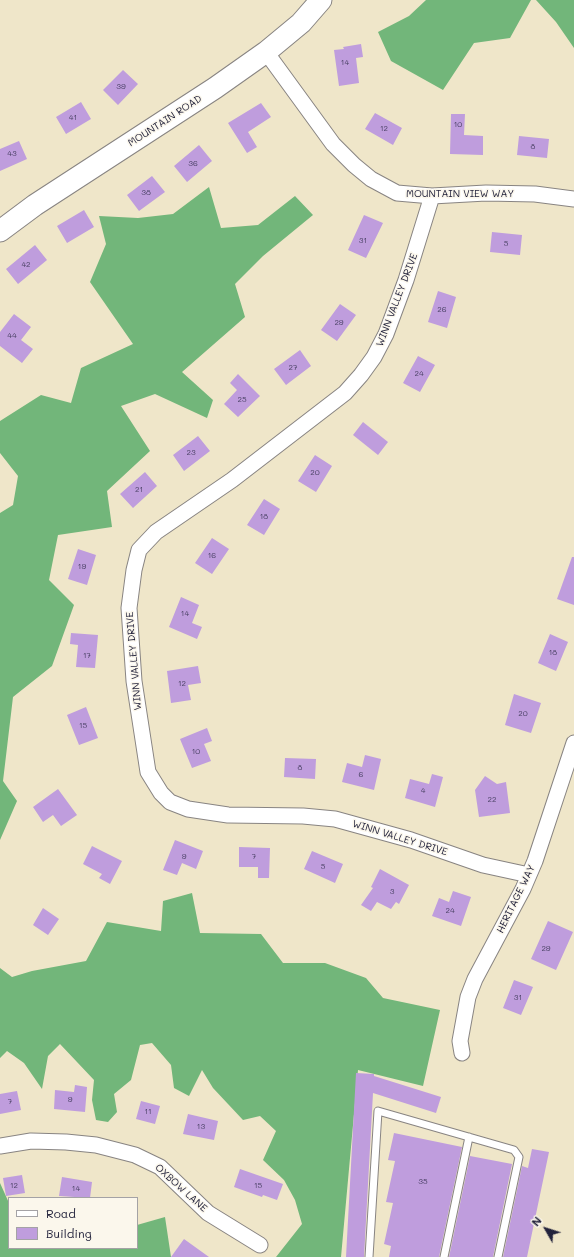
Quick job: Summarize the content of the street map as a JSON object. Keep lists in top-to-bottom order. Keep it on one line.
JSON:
{"streets":{"street":["MOUNTAIN ROAD","MOUNTAIN VIEW WAY","WINN VALLEY DRIVE","HERITAGE WAY","OXBOW LANE"]},"crossings":[["MOUNTAIN ROAD","MOUNTAIN VIEW WAY"],["MOUNTAIN VIEW WAY","WINN VALLEY DRIVE"],["WINN VALLEY DRIVE","HERITAGE WAY"]],"house_numbers":["14","39","41","10","12","8","43","36","38","31","5","42","26","29","44","27","24","25","23","20","21","18","16","19","14","18","17","12","20","15","10","8","6","4","22","9","7","5","3","24","29","31","9","7","11","13","35","12","15","14"],"legend":["Road","Building"],"north":"top left"}
